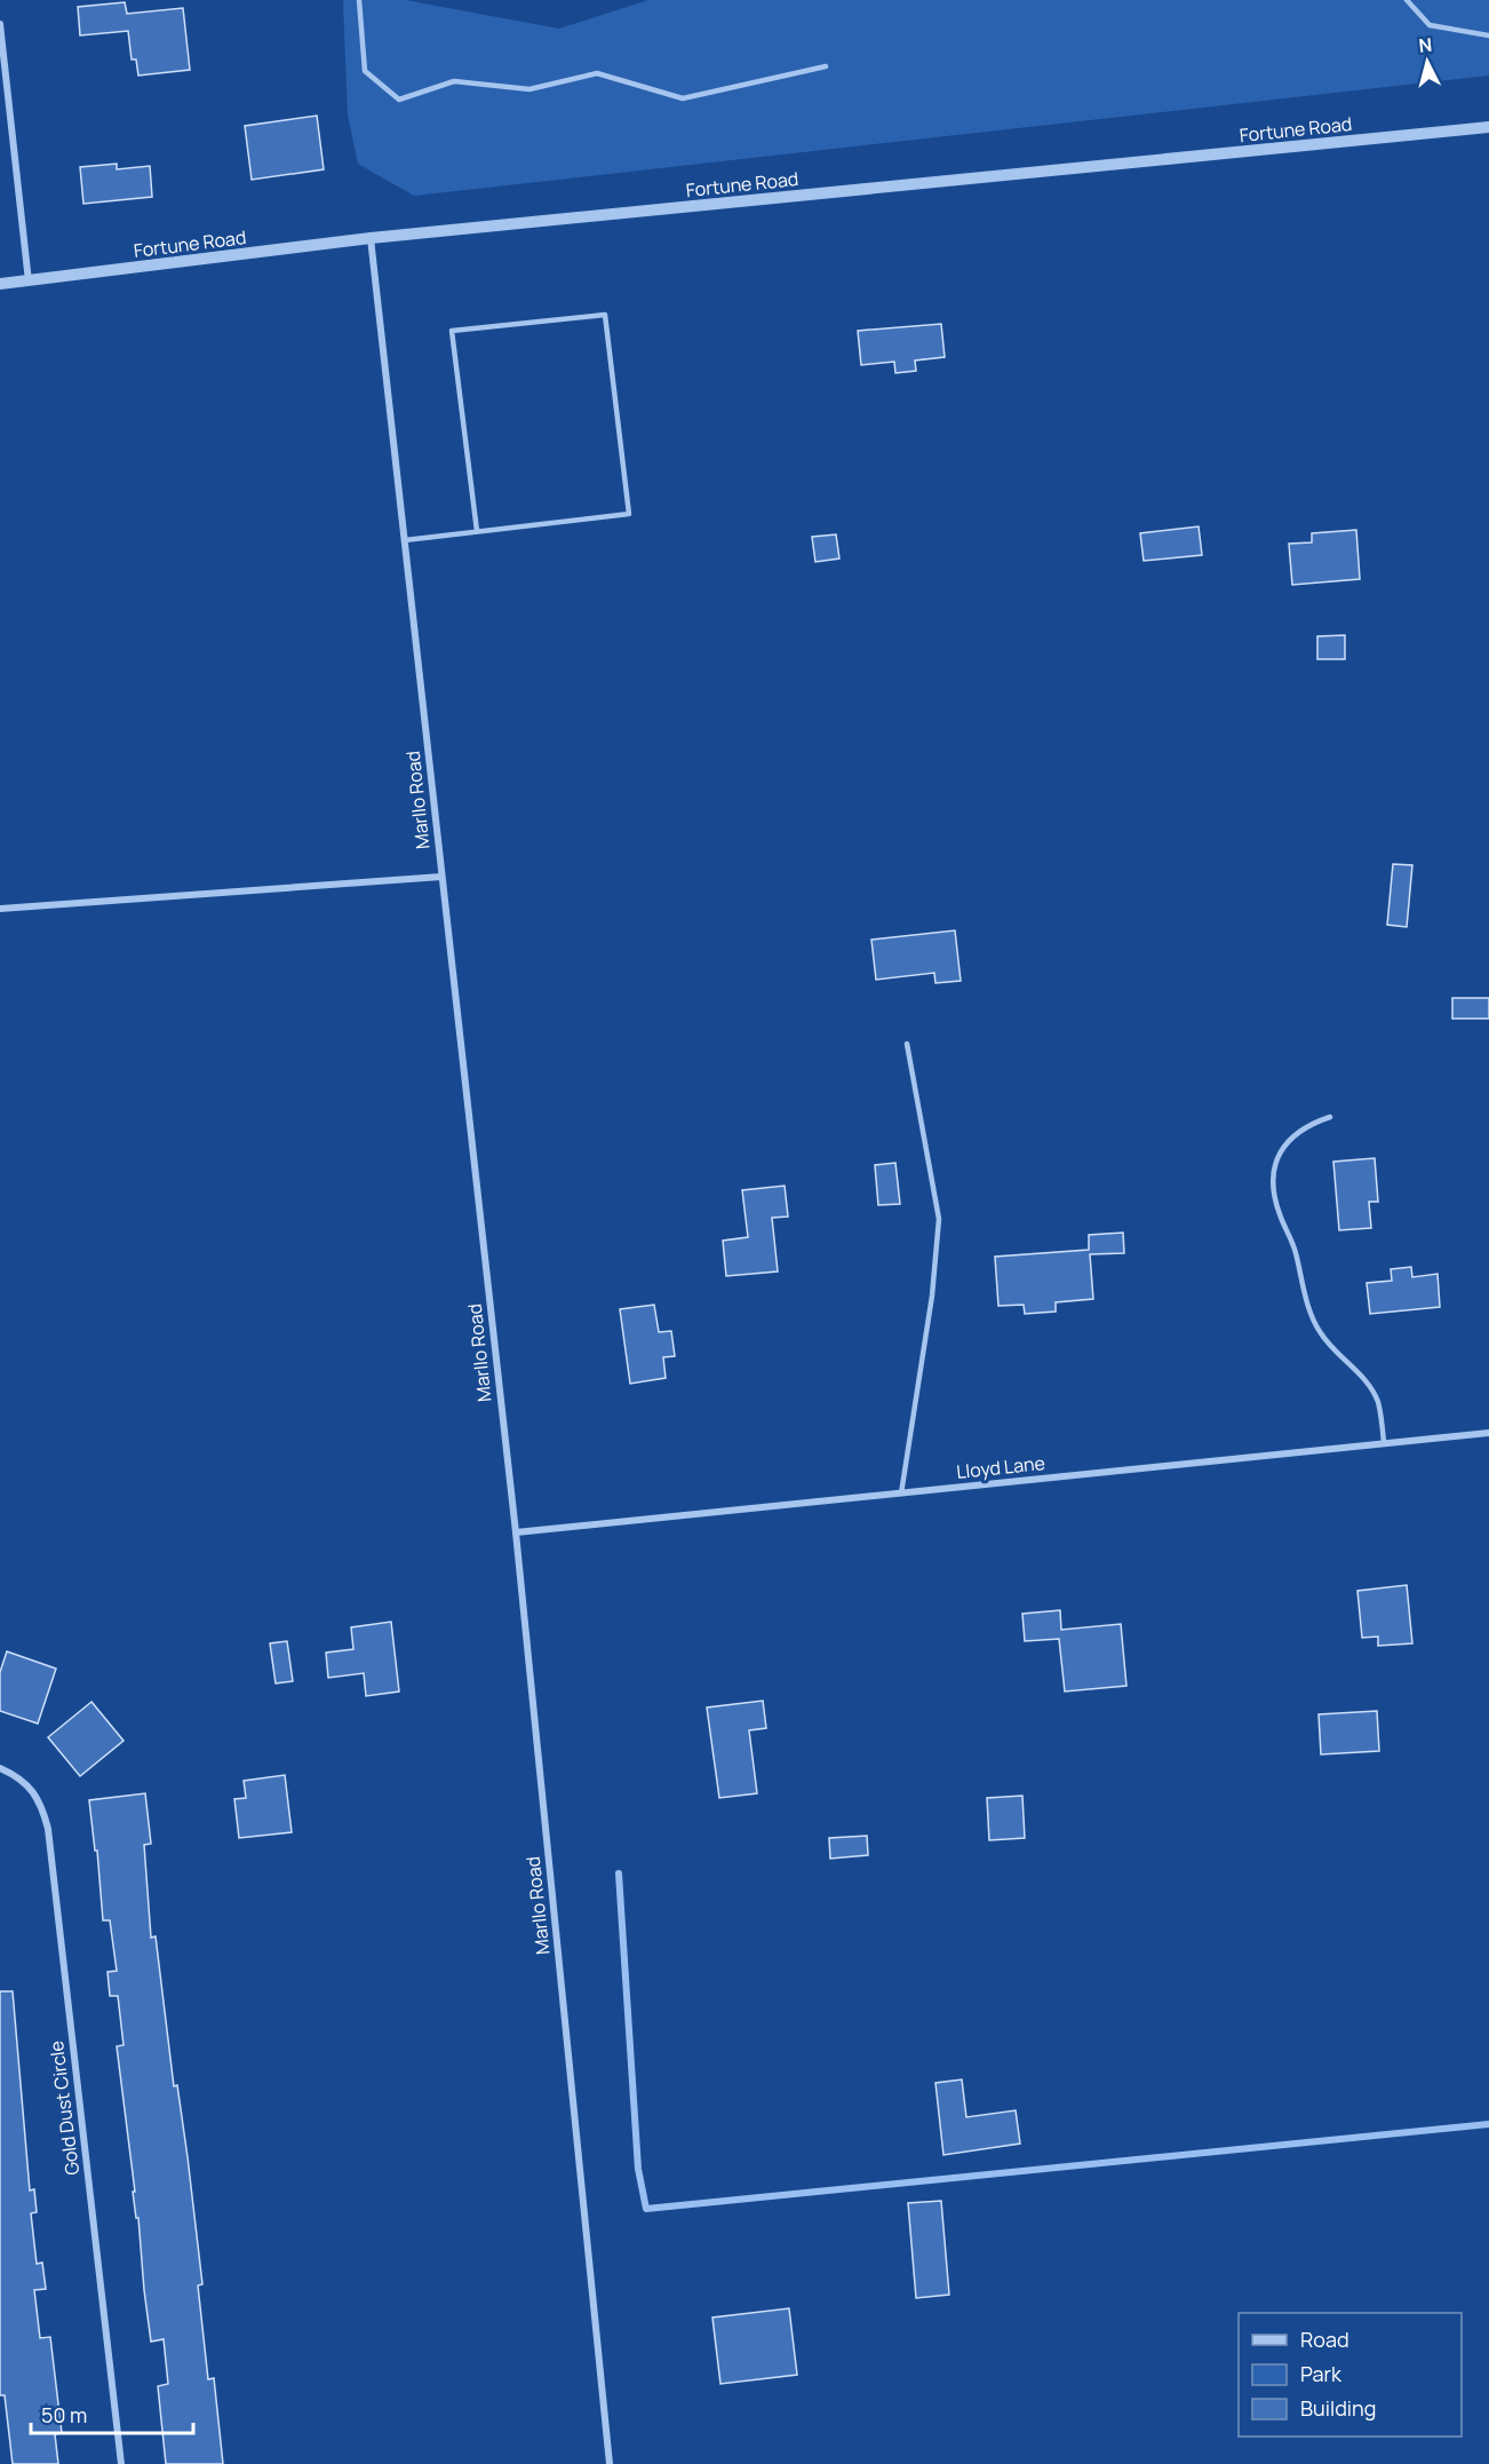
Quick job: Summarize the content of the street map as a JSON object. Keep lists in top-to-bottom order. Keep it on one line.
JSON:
{"streets":{"street":["Fortune Road","Marllo Road","Lloyd Lane","Gold Dust Circle"]},"crossings":[["Fortune Road","Marllo Road"],["Marllo Road","Lloyd Lane"]],"legend":["Road","Park","Building"],"scale_bar":"50 m","north":"top"}
